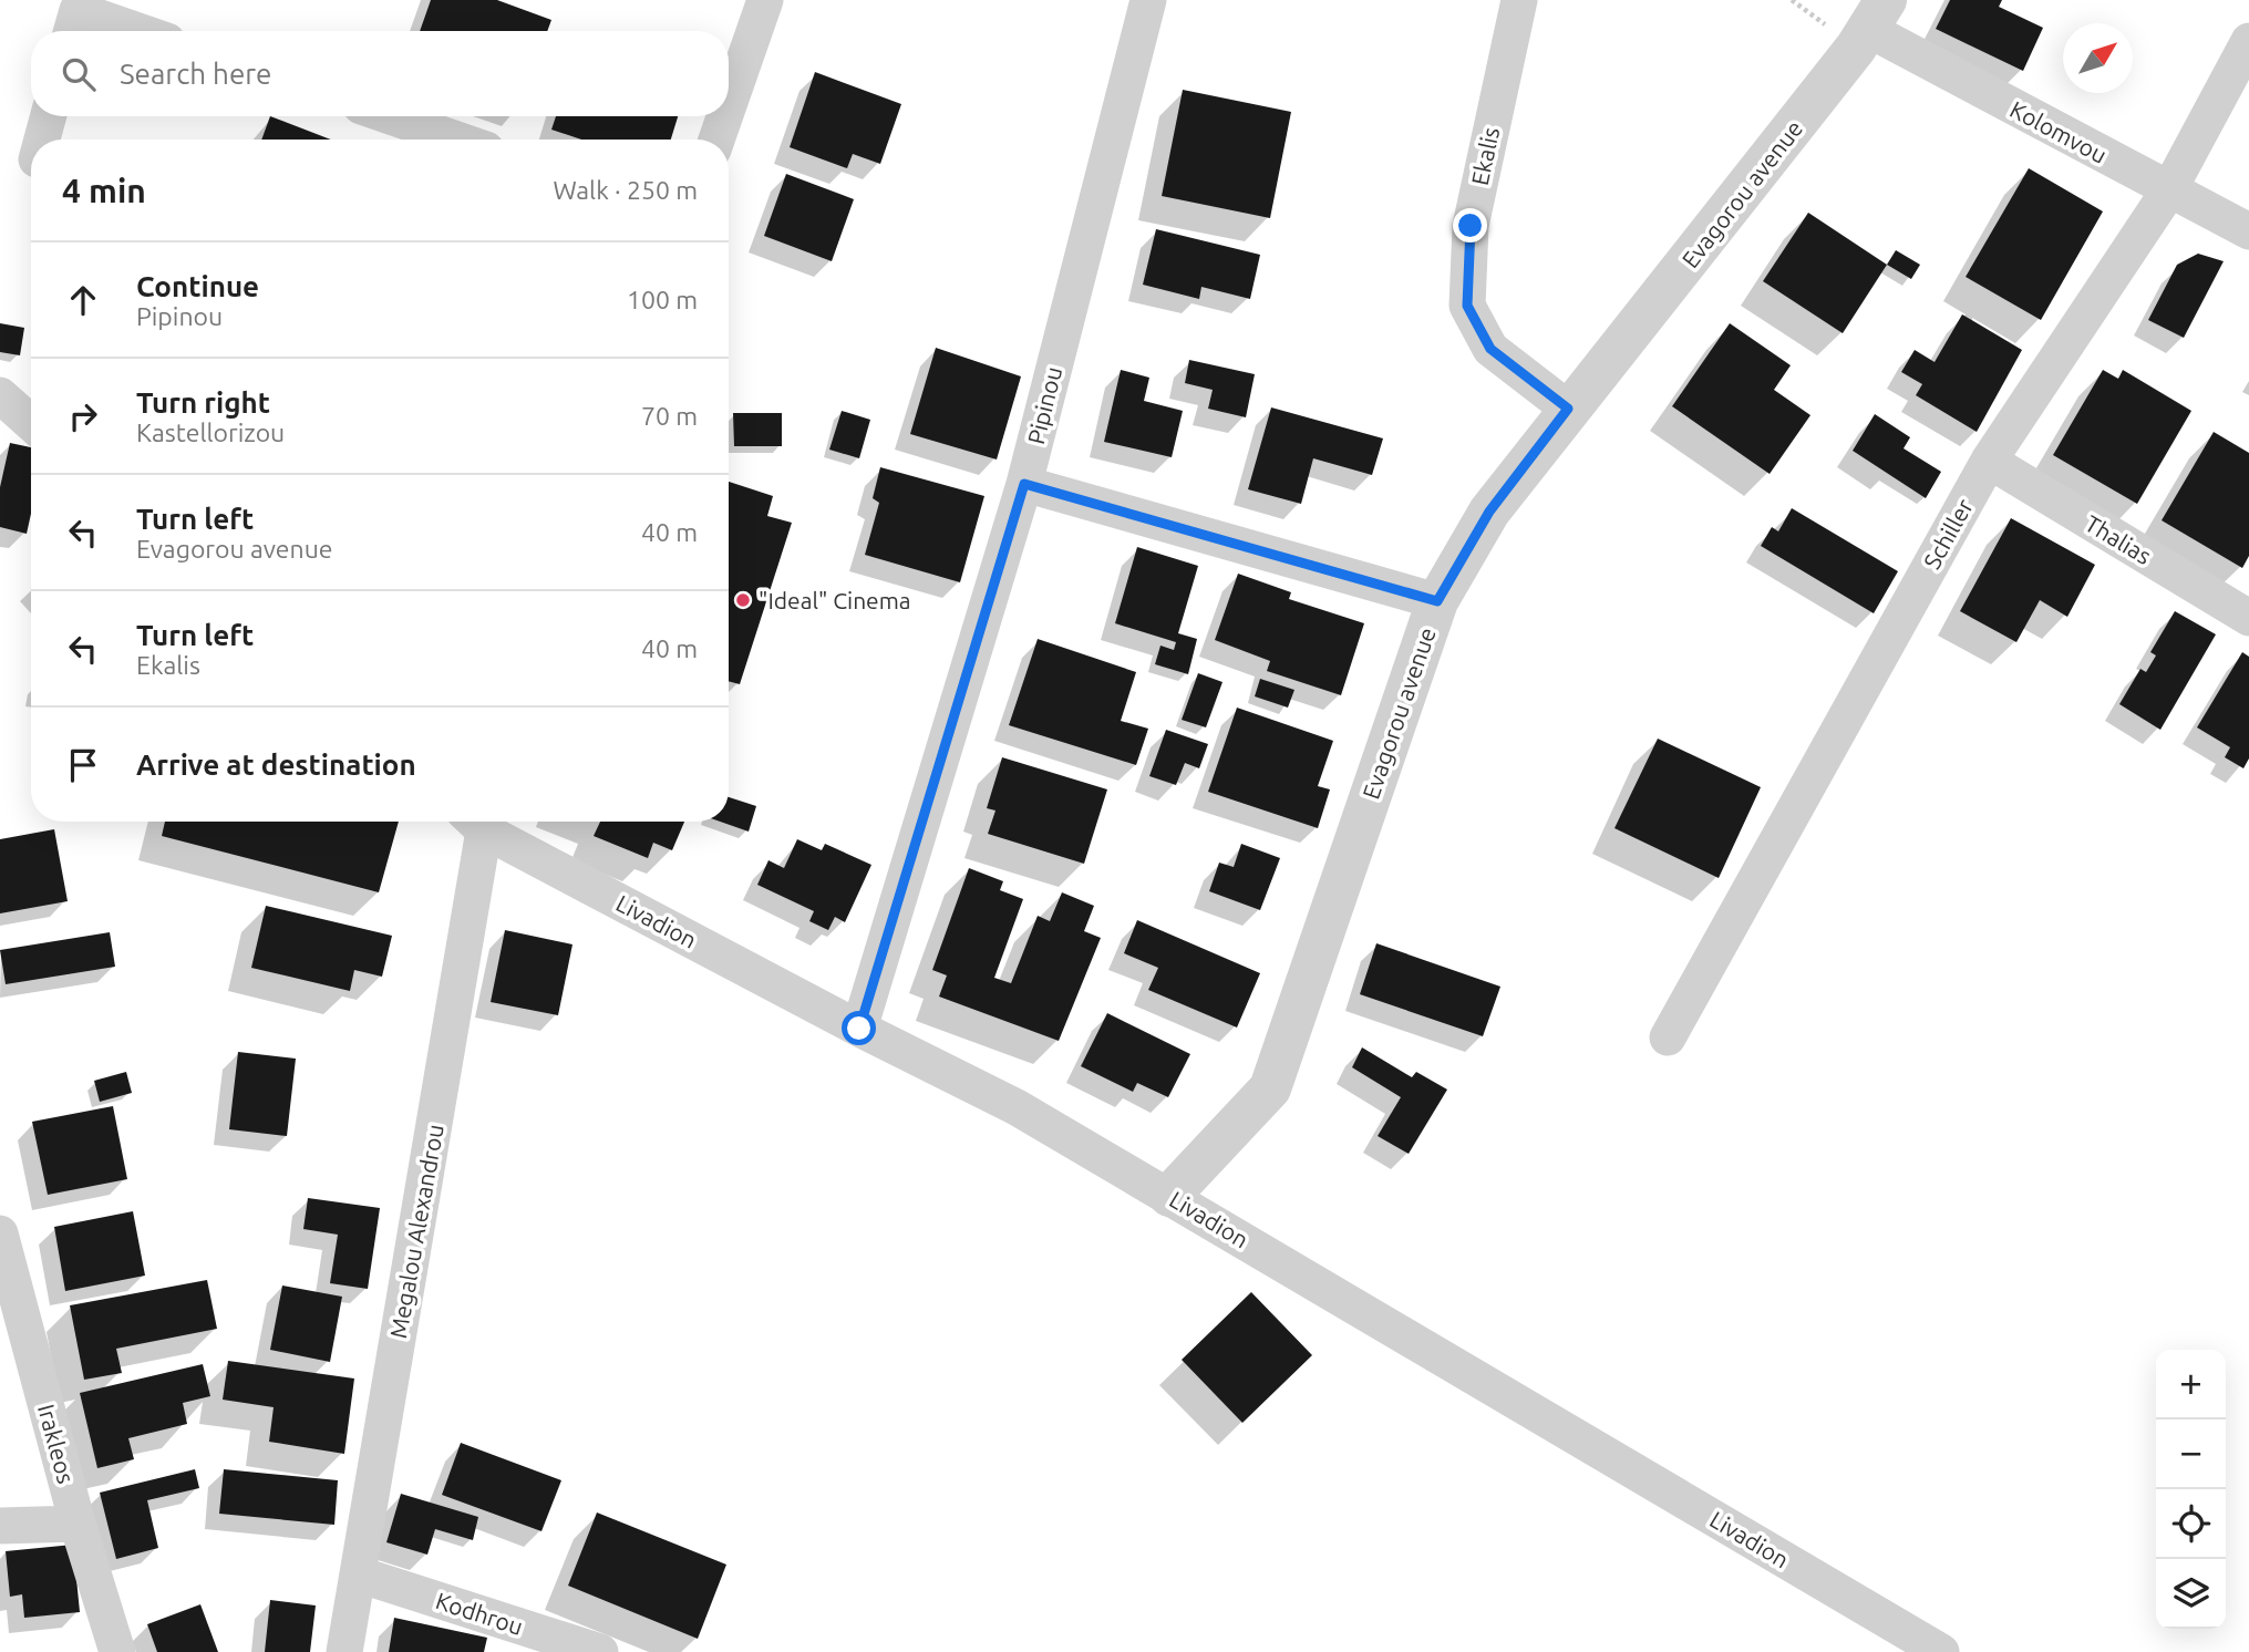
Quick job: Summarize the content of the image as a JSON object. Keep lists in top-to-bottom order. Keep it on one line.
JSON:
{"streets":{"street":["Kolomvou","Ekalis","Evagorou avenue","Pipinou","Schiller","Thalias","Livadion","Megalou Alexandrou","Irakleos","Kodhrou"]},"crossings":[["Kolomvou","Evagorou avenue"],["Kolomvou","Schiller"],["Ekalis","Evagorou avenue"],["Evagorou avenue","Livadion"],["Pipinou","Livadion"],["Schiller","Thalias"],["Megalou Alexandrou","Kodhrou"]],"places":["\"Ideal\" Cinema"],"north":"top right","page":{"search":"Search here","heading":["4 min","Walk · 250 m"],"list":[["Continue","Pipinou","100 m"],["Turn right","Kastellorizou","70 m"],["Turn left","Evagorou avenue","40 m"],["Turn left","Ekalis","40 m"],"Arrive at destination"],"map_buttons":["+","−"]}}
